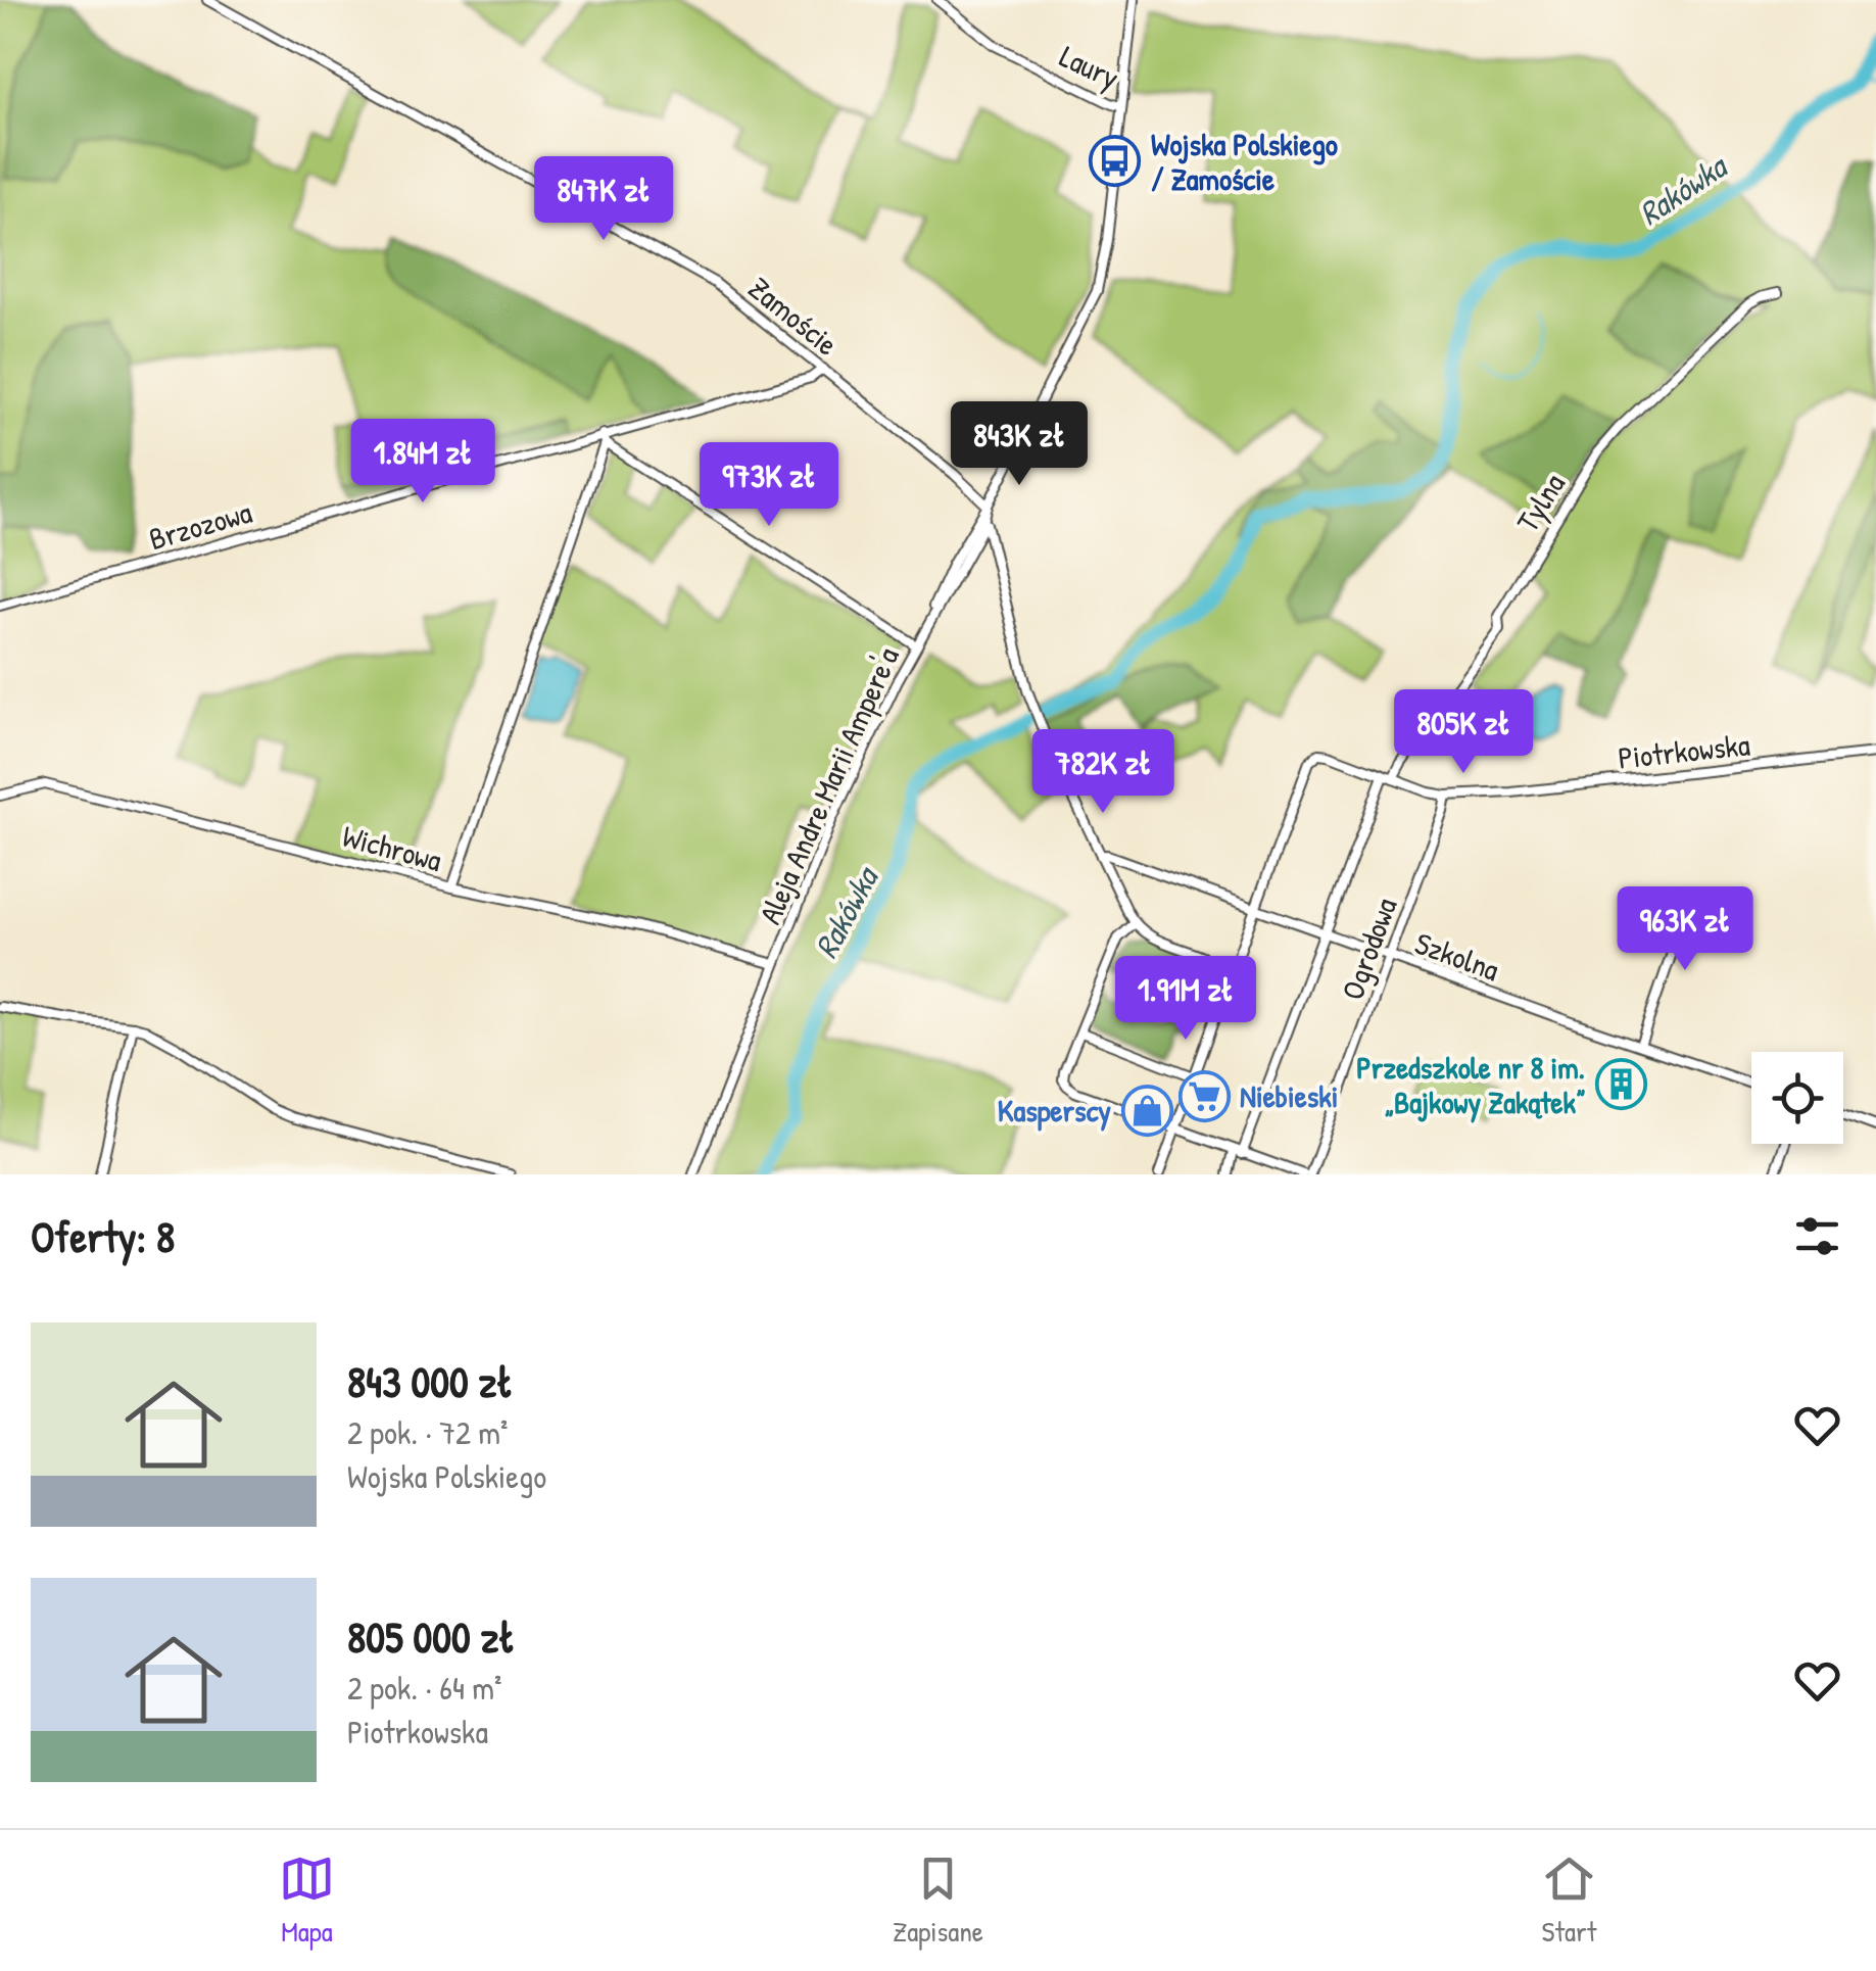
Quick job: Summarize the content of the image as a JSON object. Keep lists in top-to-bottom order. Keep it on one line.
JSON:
{"streets":{"street":["Laury","Zamoście","Tylna","Brzozowa","Piotrkowska","Aleja Andre Marii Ampere'a","Wichrowa","Ogrodowa","Szkolna"]},"crossings":[["Zamoście","Brzozowa"],["Zamoście","Aleja Andre Marii Ampere'a"],["Tylna","Piotrkowska"],["Piotrkowska","Ogrodowa"],["Piotrkowska","Szkolna"],["Aleja Andre Marii Ampere'a","Wichrowa"],["Ogrodowa","Szkolna"]],"water":["Rakówka"],"places":{"bus stop":["Wojska Polskiego / Zamoście"],"building":["Przedszkole nr 8 im. „Bajkowy Zakątek”"],"supermarket":["Niebieski"],"shop":["Kasperscy"]},"page":{"price":["847K zł","843K zł","1.84M zł","973K zł","805K zł","782K zł","963K zł","1.91M zł"],"heading":"Oferty: 8","list":[{"name":"843 000 zł","note":"2 pok. · 72 m² · Wojska Polskiego"},{"name":"805 000 zł","note":"2 pok. · 64 m² · Piotrkowska"}],"tabs":["Mapa","Zapisane","Start"]}}
